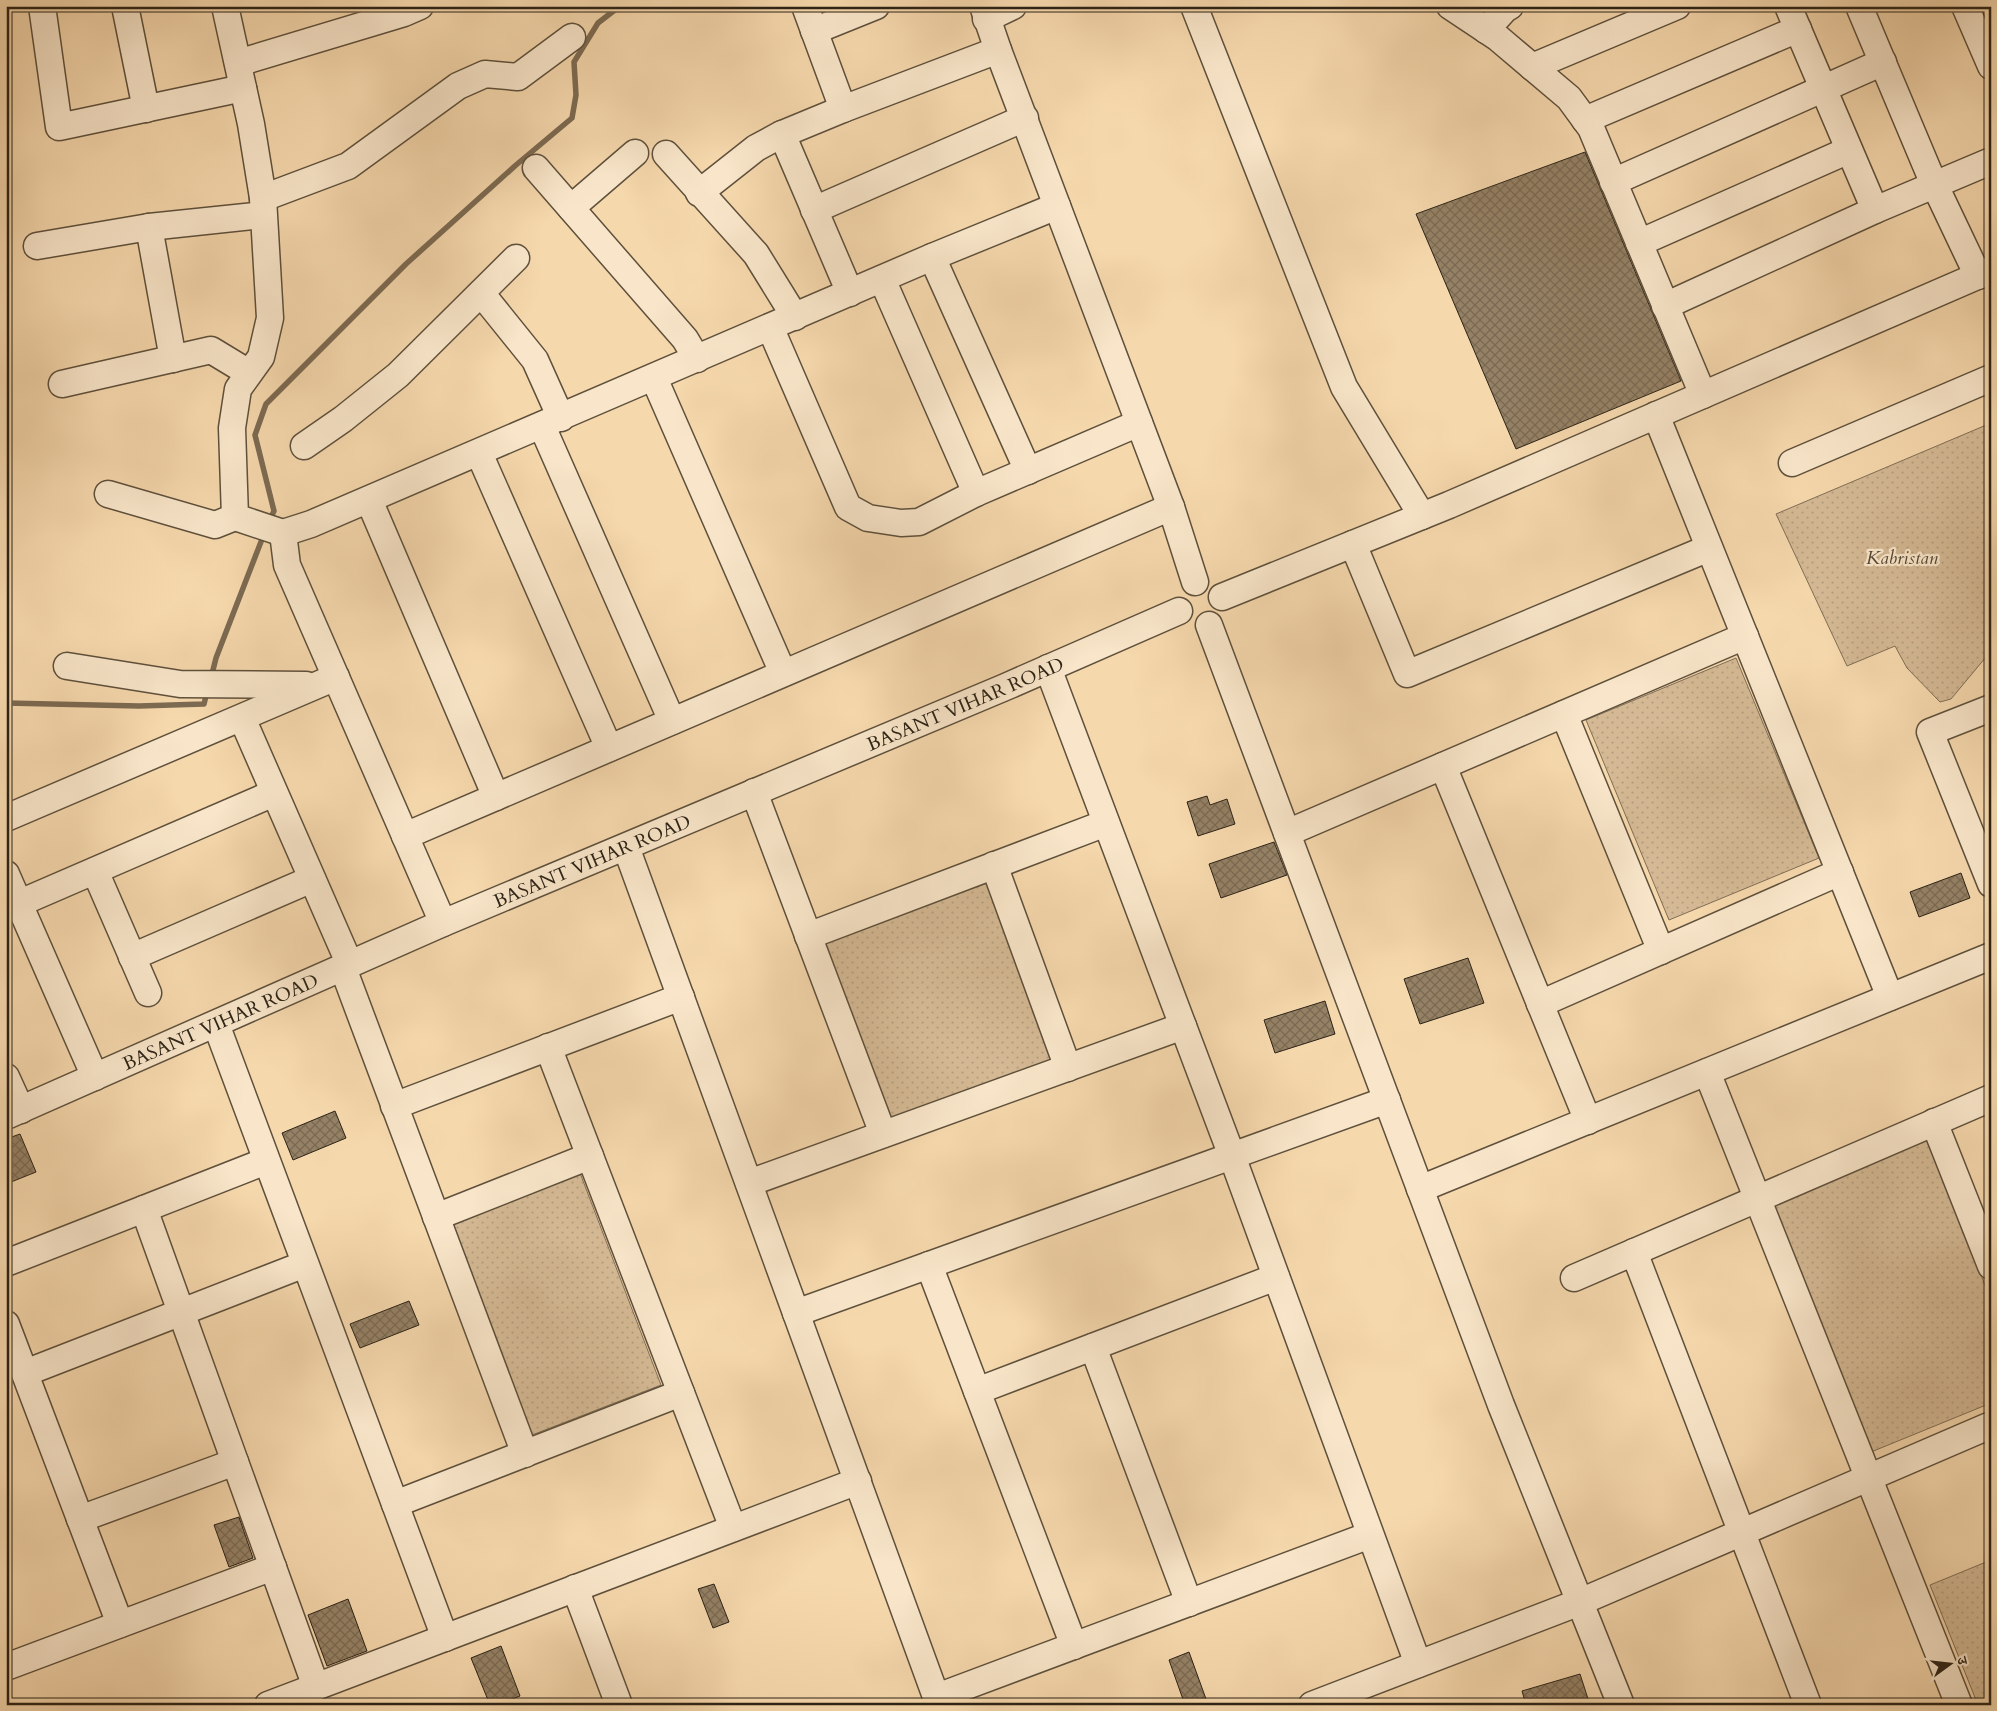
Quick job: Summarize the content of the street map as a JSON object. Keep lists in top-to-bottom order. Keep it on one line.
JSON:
{"streets":{"street":["BASANT VIHAR ROAD"]},"parks":["Kabristan"],"north":"right"}
